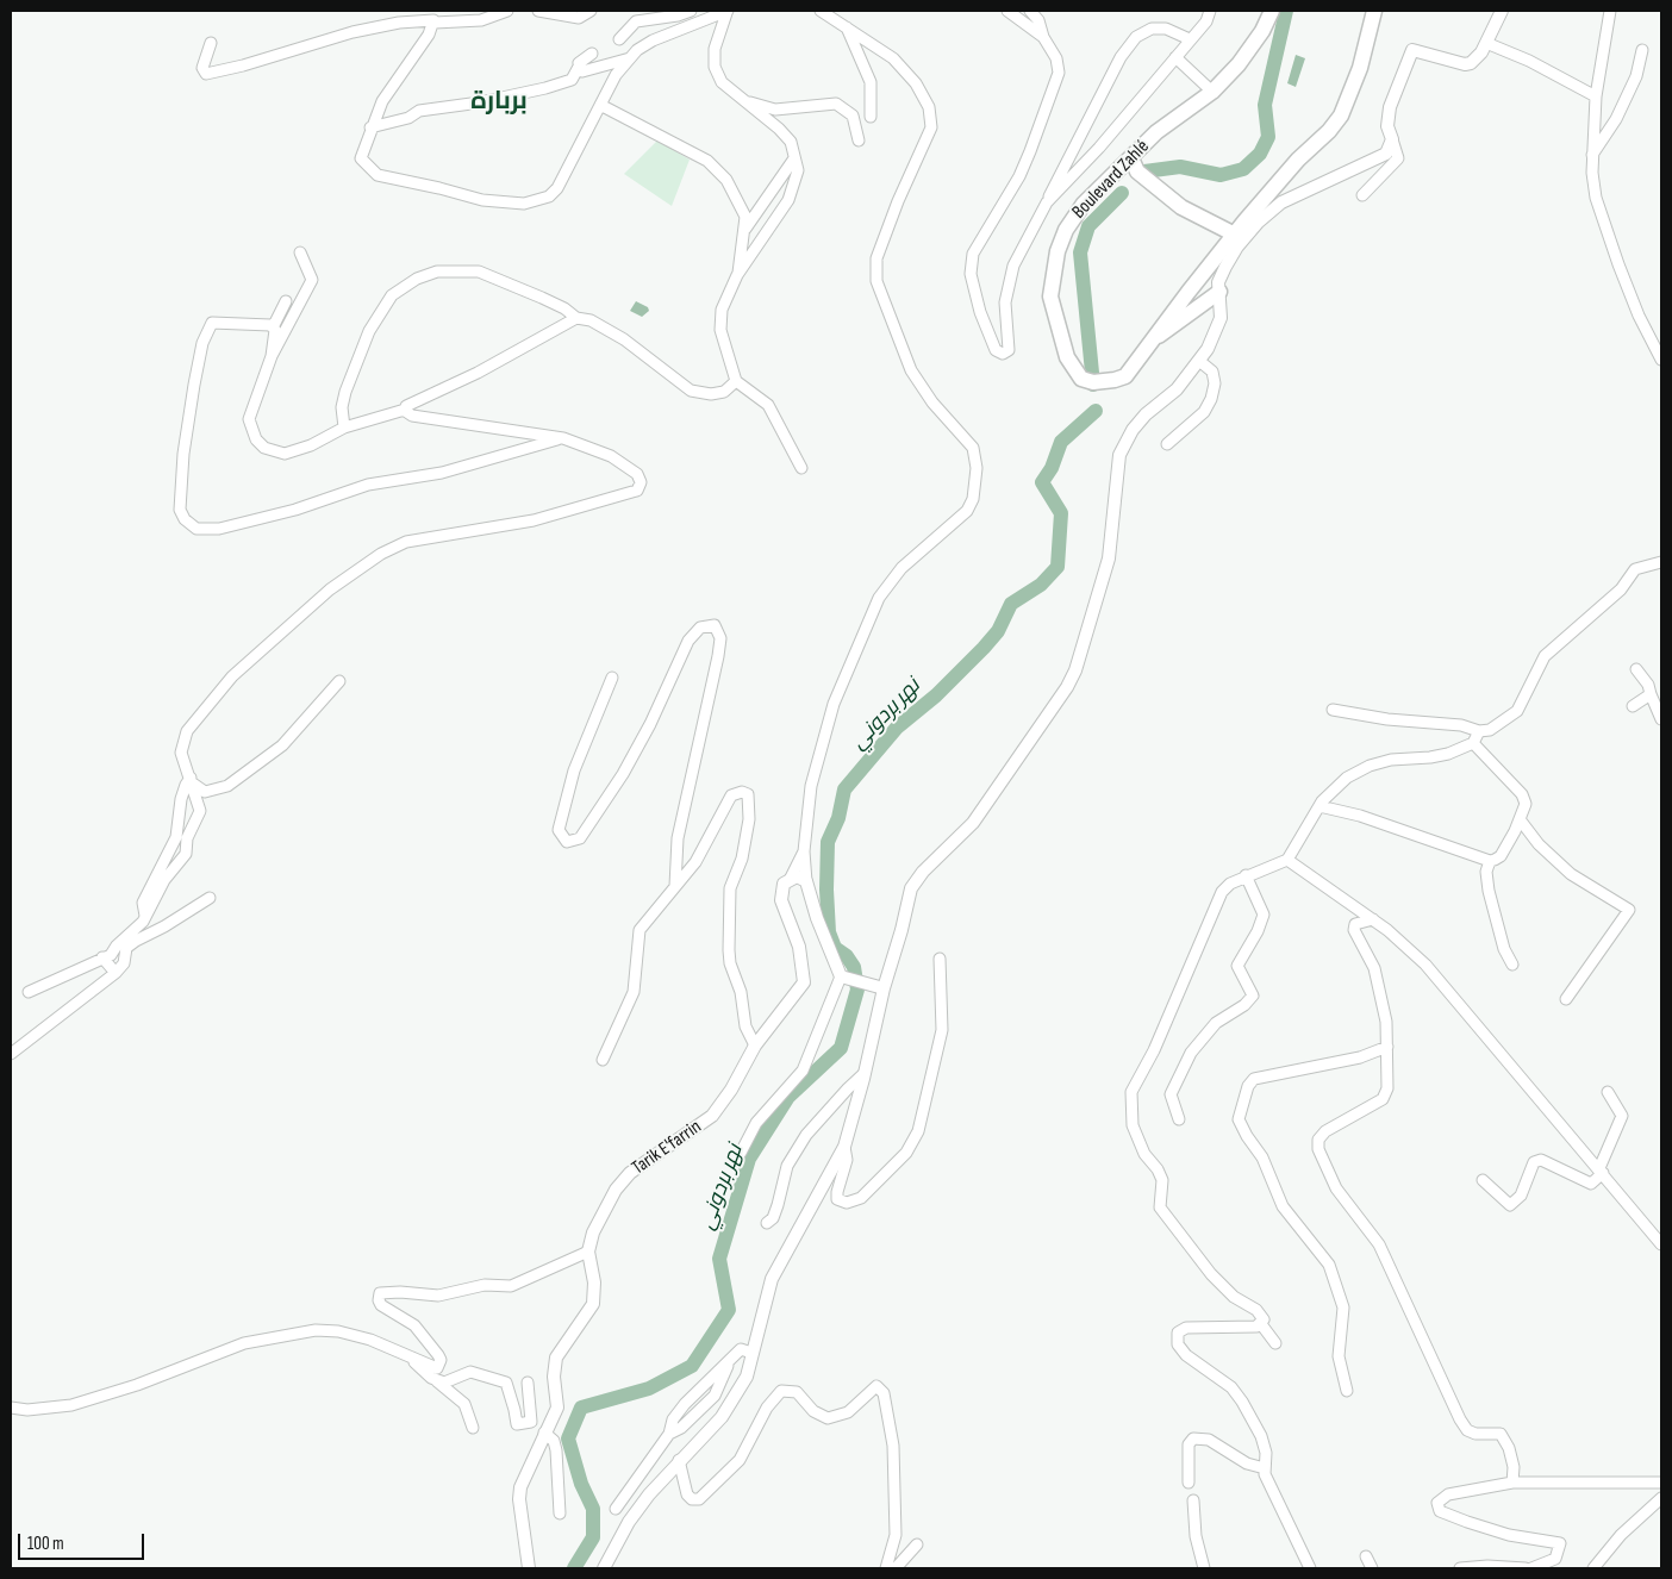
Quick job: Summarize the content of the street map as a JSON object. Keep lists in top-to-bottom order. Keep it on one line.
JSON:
{"streets":{"main road":["Boulevard Zahlé"],"street":["Tarik E'farrin"]},"districts":["بربارة"],"water":["نهر بردوني"],"scale_bar":"100 m"}
